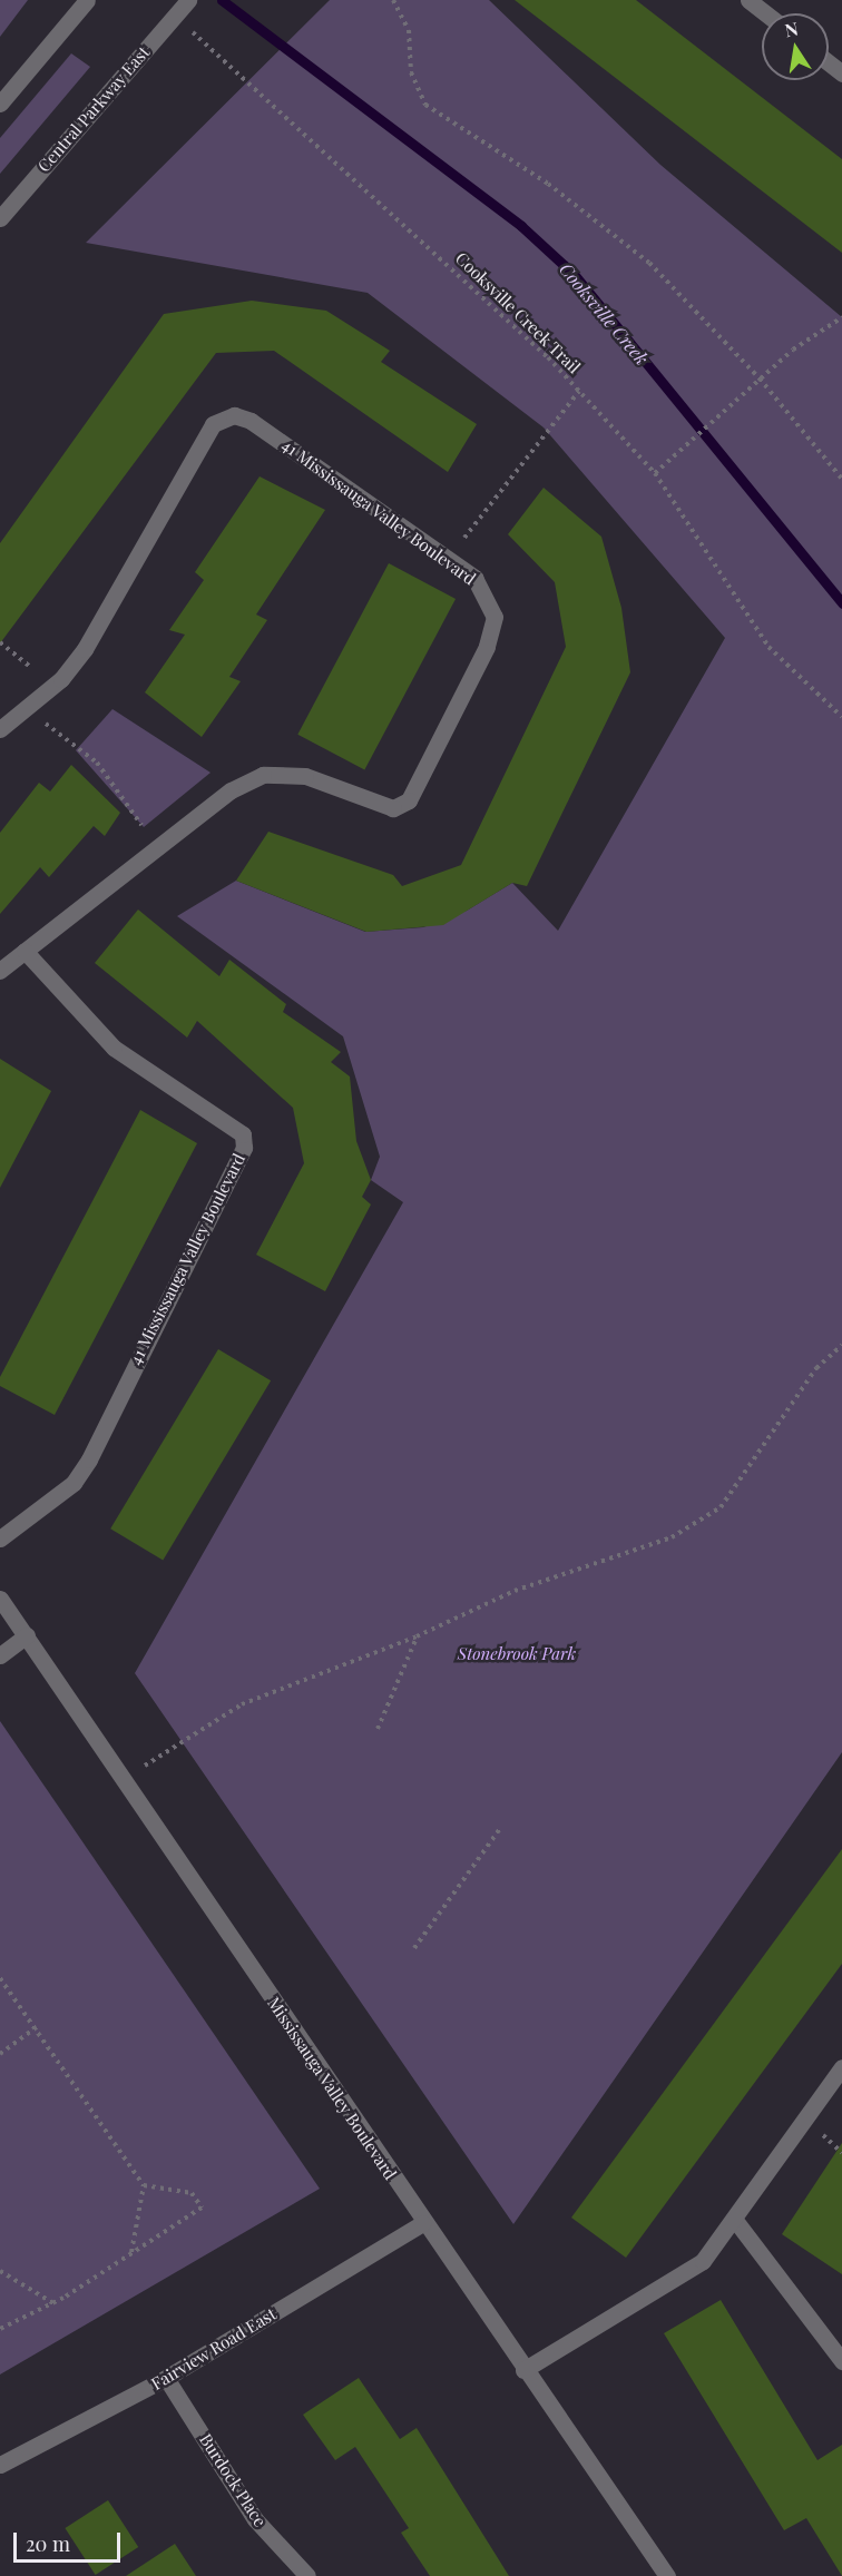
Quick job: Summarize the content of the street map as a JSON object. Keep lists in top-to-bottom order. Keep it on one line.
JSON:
{"streets":{"street":["Central Parkway East","41 Mississauga Valley Boulevard","Mississauga Valley Boulevard","Fairview Road East","Burdock Place"],"path":["Cooksville Creek Trail"]},"crossings":[["Mississauga Valley Boulevard","Fairview Road East"],["Fairview Road East","Burdock Place"]],"water":["Cooksville Creek"],"parks":["Stonebrook Park"],"scale_bar":"20 m","north":"top"}
